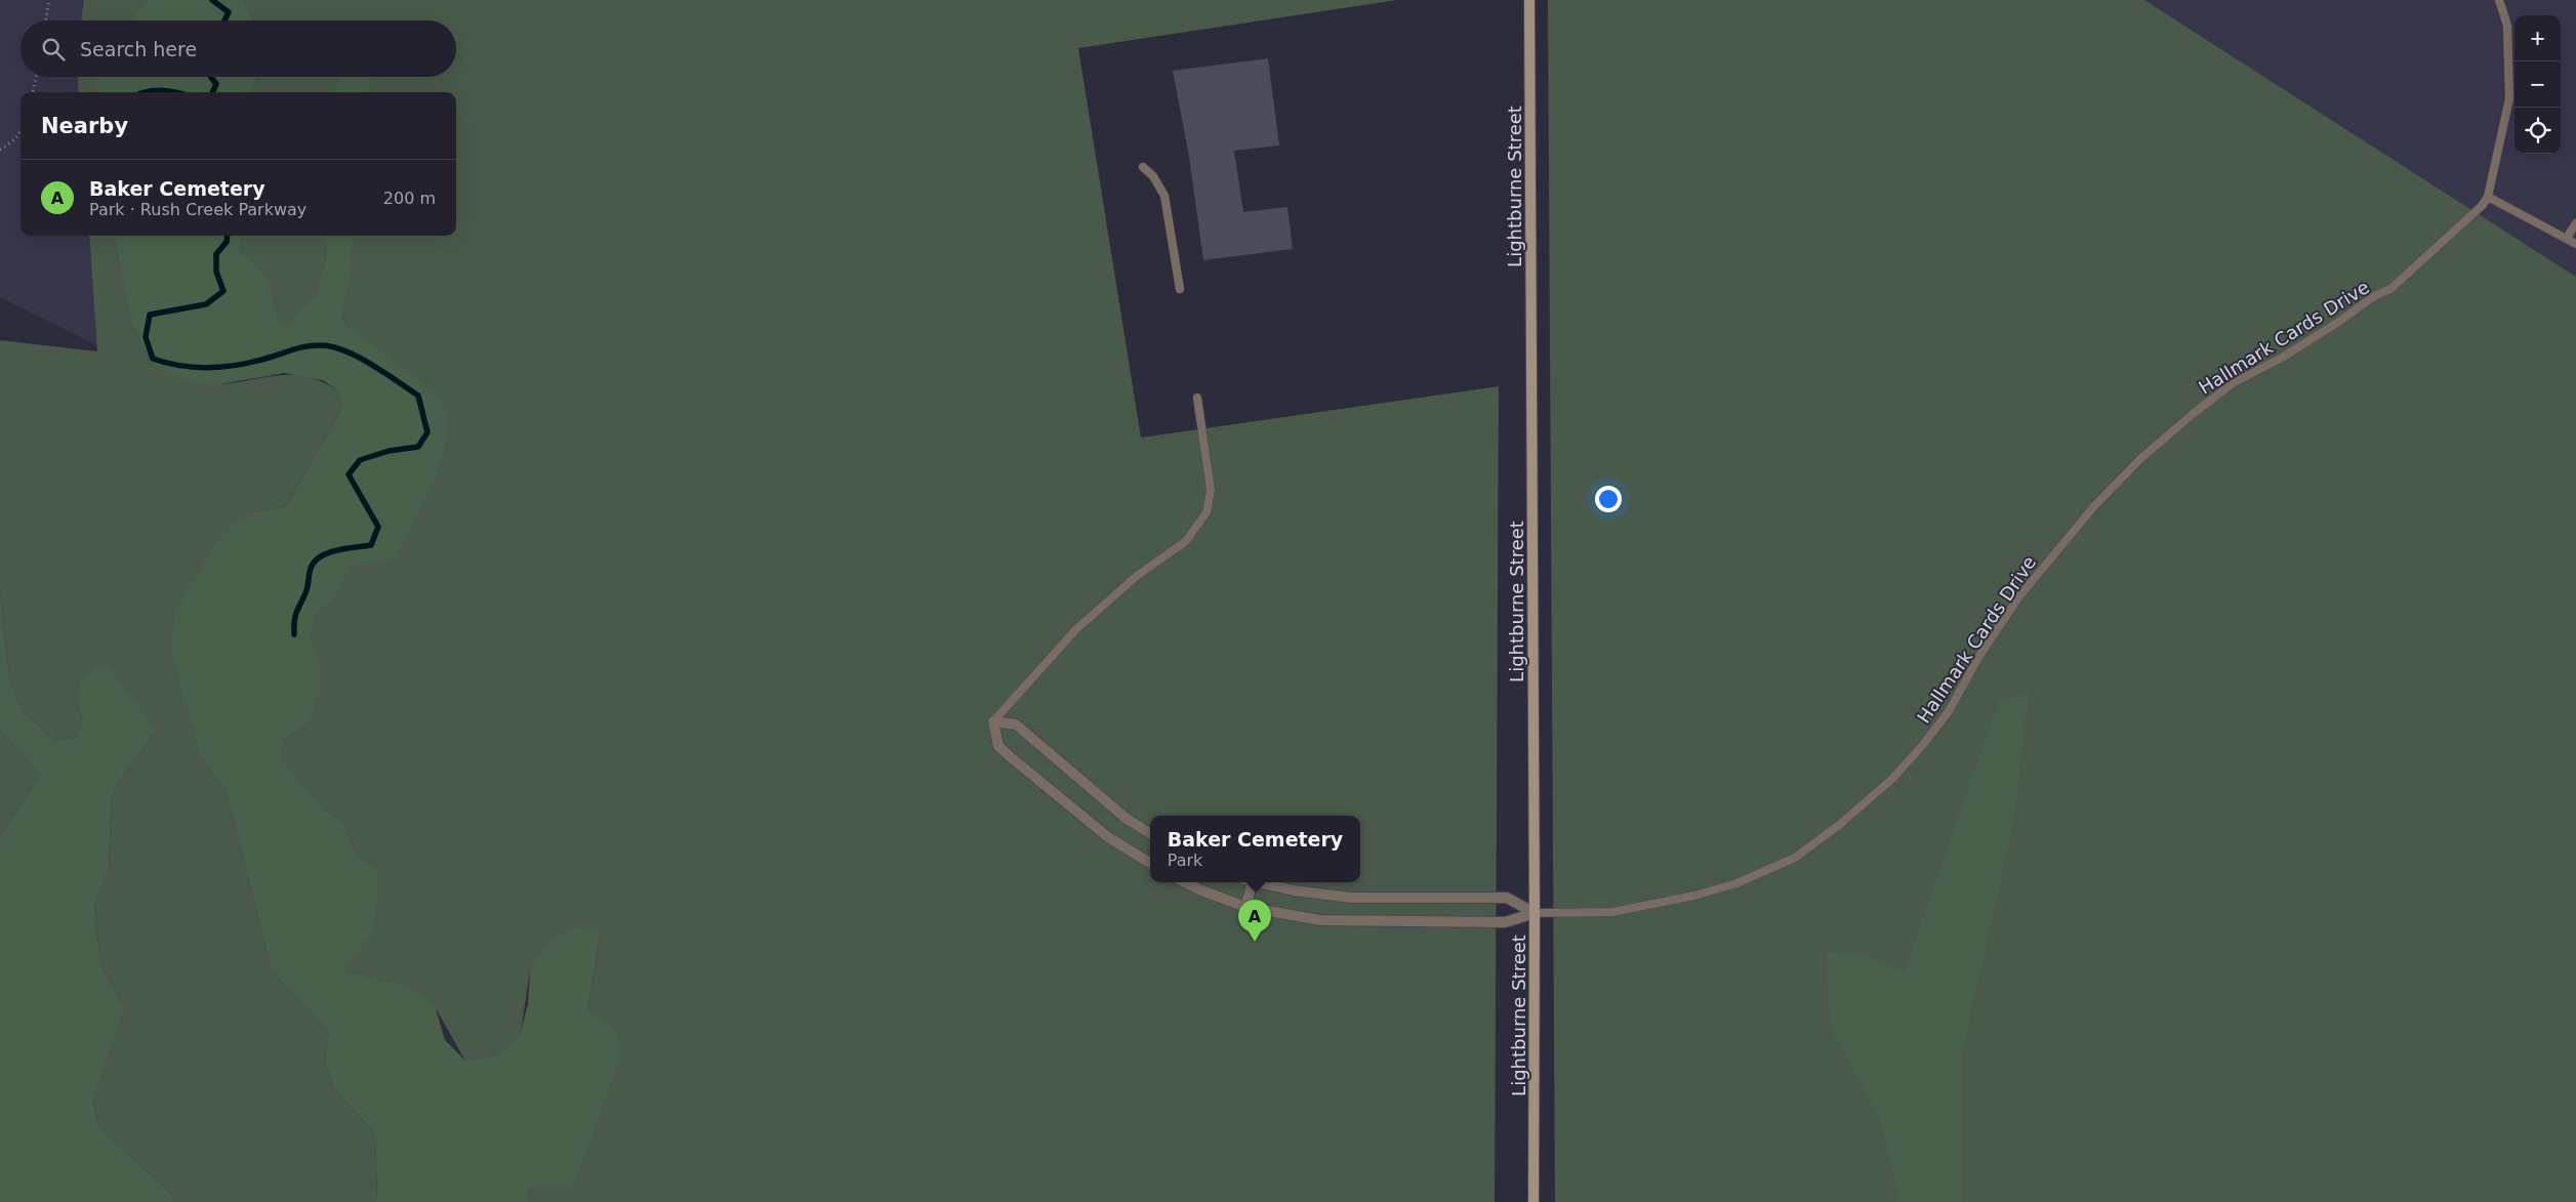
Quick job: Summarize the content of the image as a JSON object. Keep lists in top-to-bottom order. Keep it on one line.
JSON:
{"streets":{"main road":["Lightburne Street"],"lane":["Hallmark Cards Drive"]},"crossings":[["Lightburne Street","Hallmark Cards Drive"]],"page":{"map_buttons":["+","−"],"search":"Search here","heading":"Nearby","list":[{"mark":"A","name":"Baker Cemetery","note":"Park · Rush Creek Parkway","value":"200 m"}],"popup":["Baker Cemetery","Park"],"pins":"A"}}
